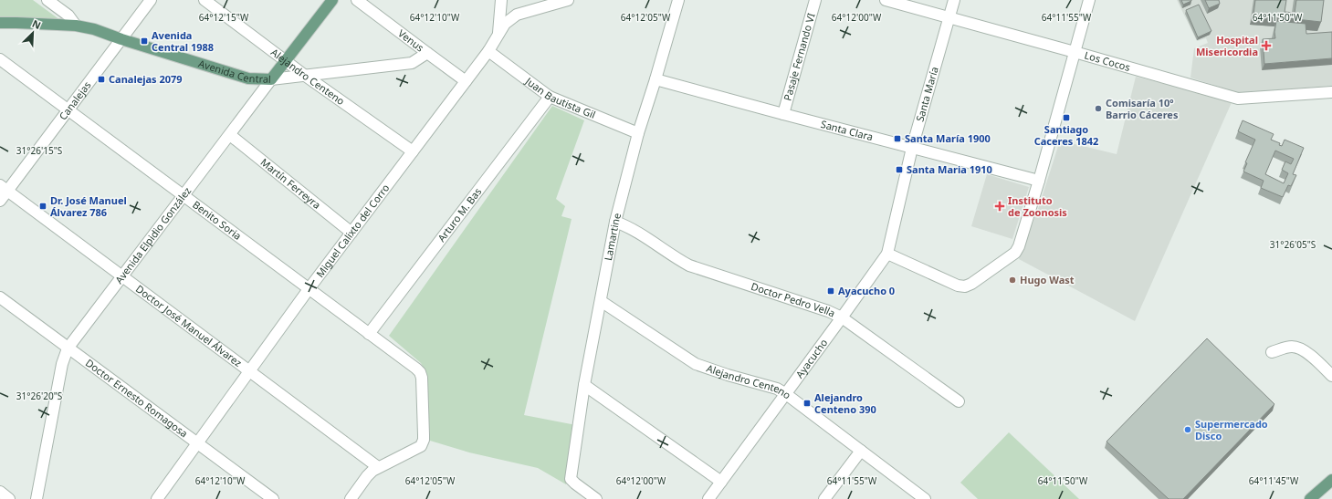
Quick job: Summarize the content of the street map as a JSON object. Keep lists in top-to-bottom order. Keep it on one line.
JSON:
{"streets":{"main road":["Avenida Central","Avenida Elpidio González"],"street":["Venus","Pasaje Fernando VI","Los Cocos","Alejandro Centeno","Santa María","Juan Bautista Gil","Canalejas","Santa Clara","Martín Ferreyra","Arturo M. Bas","Benito Soria","Miguel Calixto del Corro","Lamartine","Doctor Pedro Vella","Doctor José Manuel Álvarez","Ayacucho","Doctor Ernesto Romagosa"]},"crossings":[["Venus","Avenida Central"],["Venus","Miguel Calixto del Corro"],["Pasaje Fernando VI","Santa Clara"],["Los Cocos","Santa María"],["Avenida Central","Alejandro Centeno"],["Avenida Central","Canalejas"],["Avenida Central","Avenida Elpidio González"],["Alejandro Centeno","Miguel Calixto del Corro"],["Alejandro Centeno","Avenida Elpidio González"],["Alejandro Centeno","Lamartine"],["Alejandro Centeno","Ayacucho"],["Santa María","Santa Clara"],["Santa María","Ayacucho"],["Juan Bautista Gil","Arturo M. Bas"],["Juan Bautista Gil","Miguel Calixto del Corro"],["Juan Bautista Gil","Lamartine"],["Canalejas","Benito Soria"],["Canalejas","Doctor José Manuel Álvarez"],["Santa Clara","Lamartine"],["Martín Ferreyra","Miguel Calixto del Corro"],["Martín Ferreyra","Avenida Elpidio González"],["Arturo M. Bas","Benito Soria"],["Benito Soria","Miguel Calixto del Corro"],["Benito Soria","Avenida Elpidio González"],["Benito Soria","Doctor José Manuel Álvarez"],["Miguel Calixto del Corro","Doctor José Manuel Álvarez"],["Miguel Calixto del Corro","Doctor Ernesto Romagosa"],["Avenida Elpidio González","Doctor José Manuel Álvarez"],["Avenida Elpidio González","Doctor Ernesto Romagosa"],["Lamartine","Doctor Pedro Vella"],["Doctor Pedro Vella","Ayacucho"]],"places":{"transit":["Avenida Central 1988","Canalejas 2079","Santiago Caceres 1842","Santa María 1900","Santa Maria 1910","Dr. José Manuel Álvarez 786","Ayacucho 0","Alejandro Centeno 390"],"health":["Hospital Misericordia","Instituto de Zoonosis"],"other":["Comisaría 10º Barrio Cáceres","Hugo Wast","Supermercado Disco"]},"north":"top right","coordinates":["64°12'10\"W","64°12'00\"W","64°11'55\"W","64°11'50\"W","64°12'15\"W","64°12'05\"W","31°26'15\"S","31°26'05\"S","31°26'20\"S","64°11'45\"W"]}
